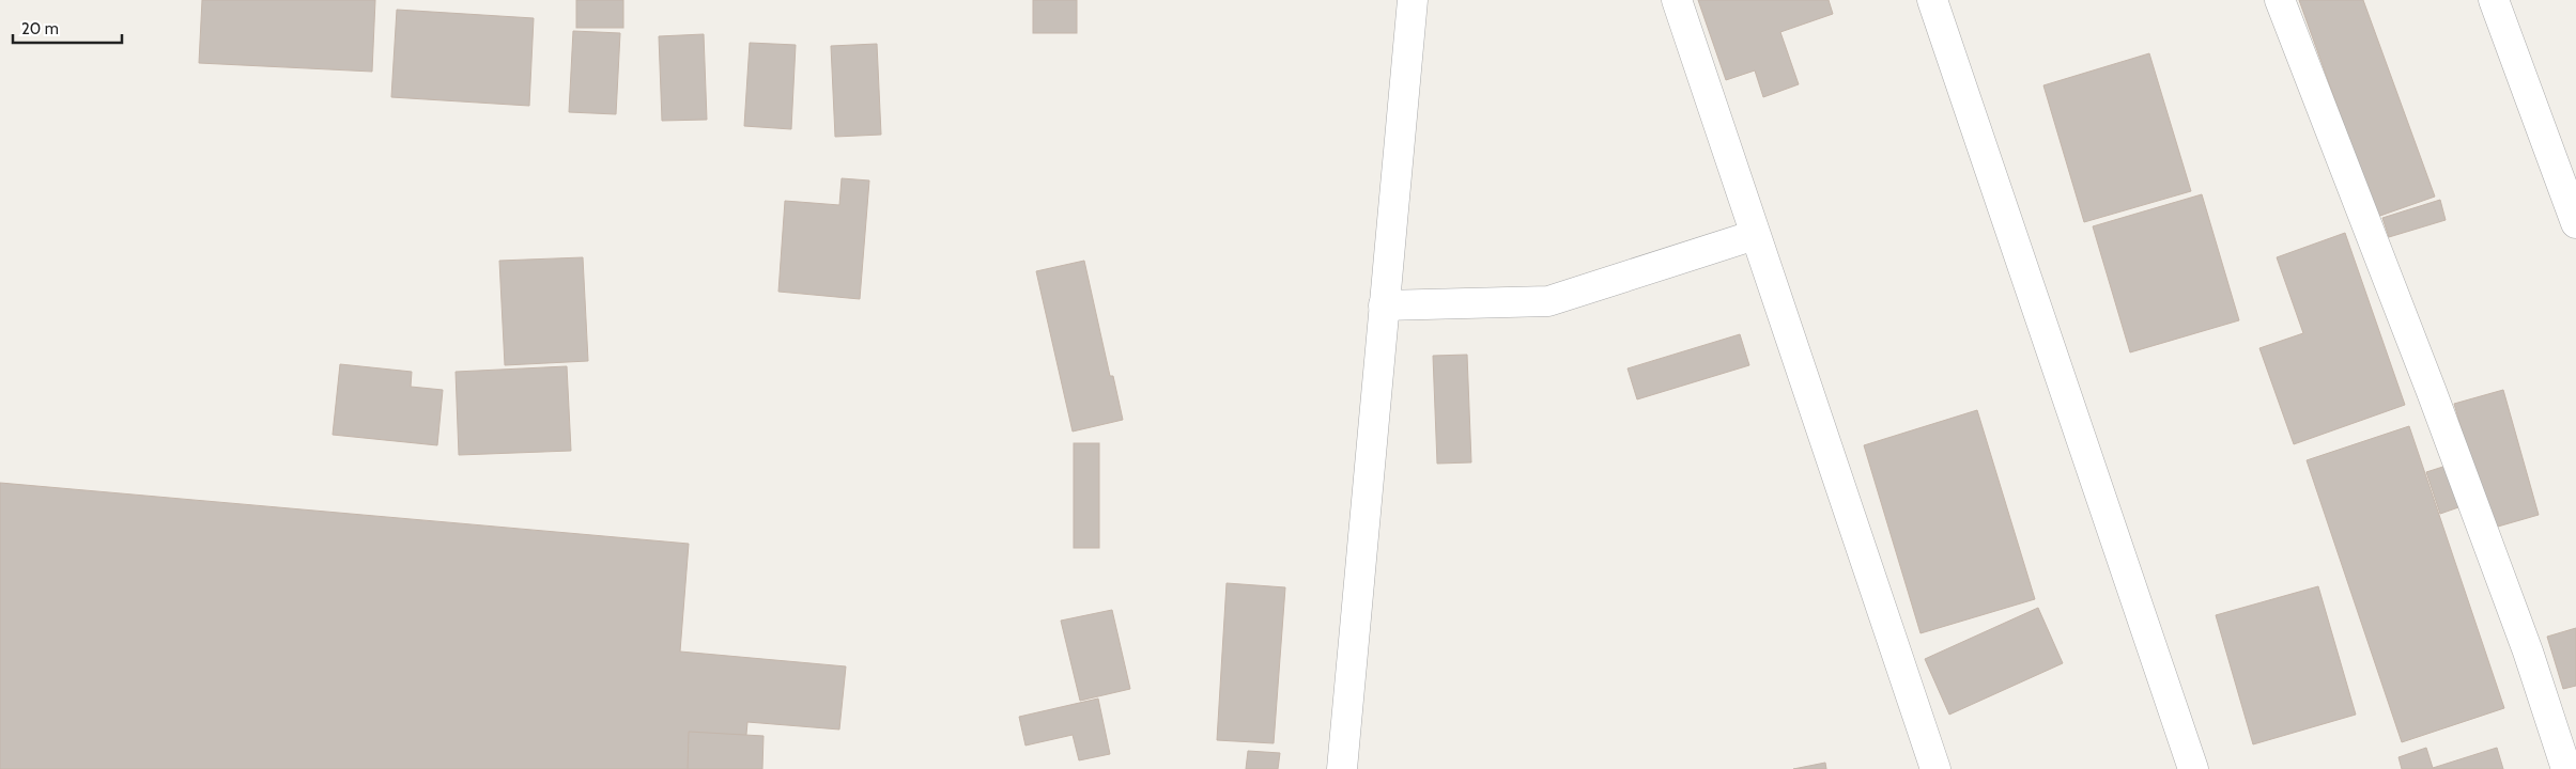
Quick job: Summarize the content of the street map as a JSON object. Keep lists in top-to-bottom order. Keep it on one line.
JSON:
{"scale_bar":"20 m"}
